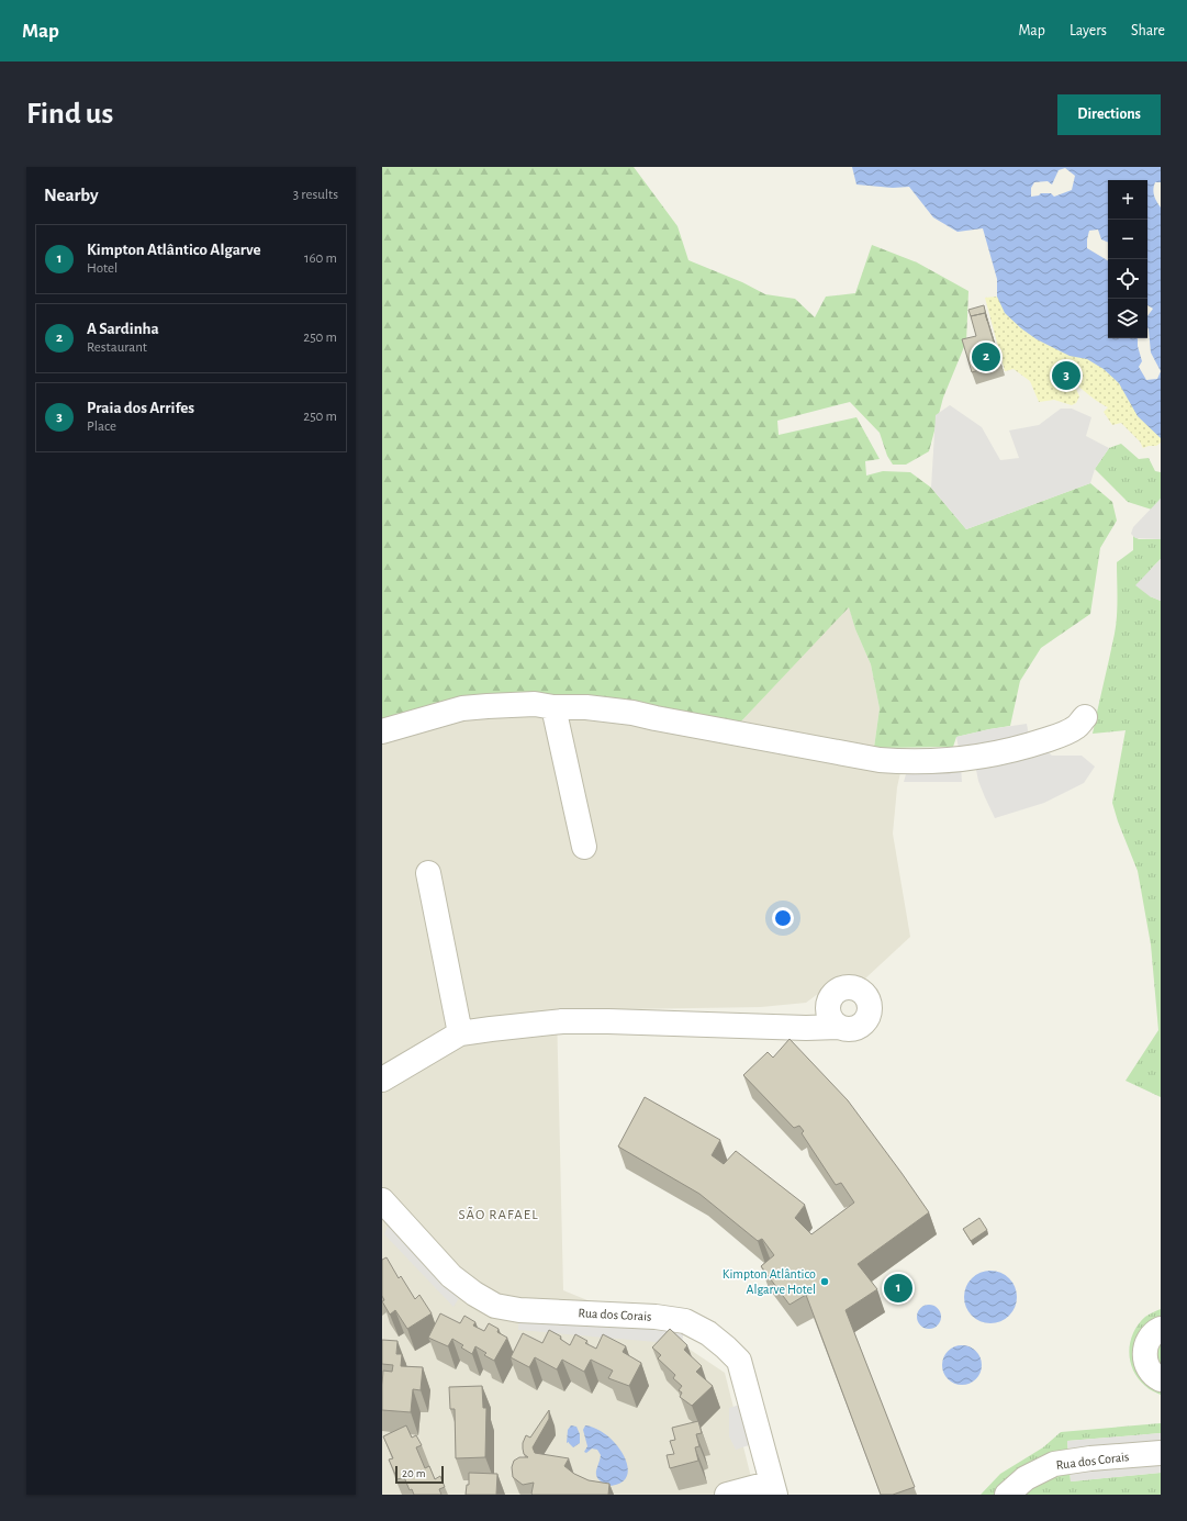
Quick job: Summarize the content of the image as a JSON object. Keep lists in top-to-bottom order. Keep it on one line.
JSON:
{"streets":{"street":["Rua dos Corais"]},"districts":["SÃO RAFAEL"],"places":["Kimpton Atlântico Algarve Hotel"],"scale_bar":"20 m","page":{"header":"Map","nav":["Map","Layers","Share"],"buttons":"Directions","title":"Find us","heading":["Nearby","3 results"],"map_buttons":["+","−"],"list":[{"mark":"1","name":"Kimpton Atlântico Algarve","note":"Hotel","value":"160 m"},{"mark":"2","name":"A Sardinha","note":"Restaurant","value":"250 m"},{"mark":"3","name":"Praia dos Arrifes","note":"Place","value":"250 m"}],"pins":["2","3","1"],"scale":"20 m"}}
